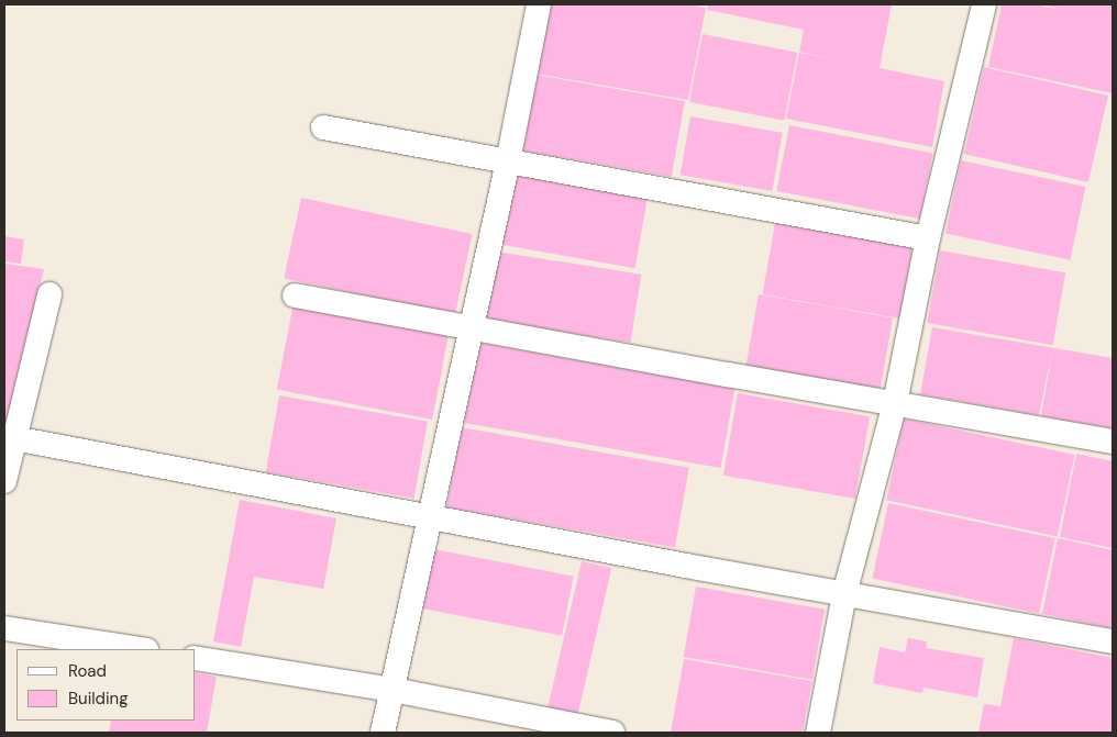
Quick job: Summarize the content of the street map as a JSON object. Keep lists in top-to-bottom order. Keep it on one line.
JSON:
{"legend":["Road","Building"]}
